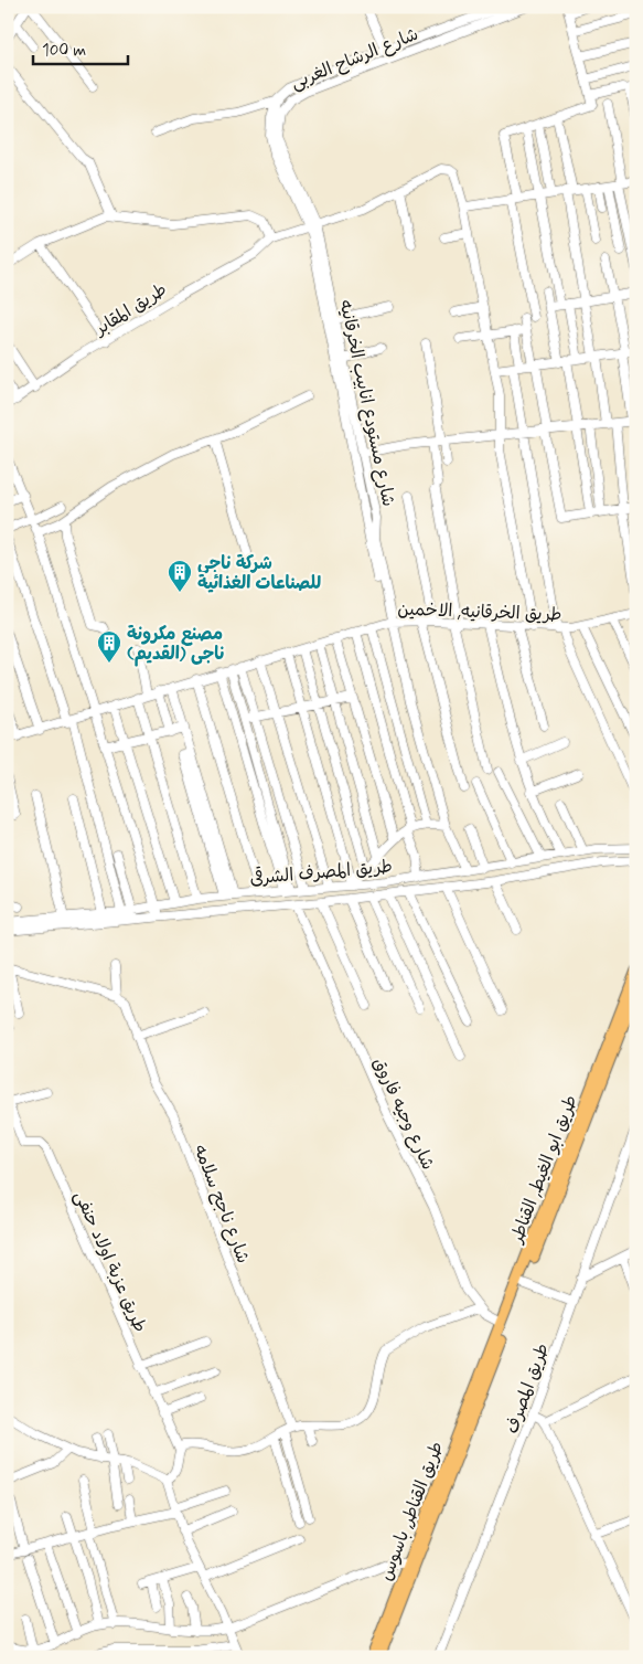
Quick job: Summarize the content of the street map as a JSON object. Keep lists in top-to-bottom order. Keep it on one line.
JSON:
{"streets":{"main road":["طريق ابو الغيط, القناطر","طريق القناطر, باسوس"],"street":["شارع الرشاح الغربى","طريق المقابر","شارع مستودع انابيب الخرقانيه","طريق الخرقانيه, الاخمين","طريق المصرف الشرقى","شارع وجيه فاروق","شارع ناجح سلامه","طريق عزبة اولاد حنفى","طريق المصرف"]},"crossings":[["شارع الرشاح الغربى","شارع مستودع انابيب الخرقانيه"],["شارع مستودع انابيب الخرقانيه","طريق الخرقانيه, الاخمين"],["طريق المصرف الشرقى","شارع وجيه فاروق"],["شارع وجيه فاروق","طريق ابو الغيط, القناطر"],["طريق ابو الغيط, القناطر","طريق القناطر, باسوس"]],"places":{"building":["شركة ناجى للصناعات الغذائية","مصنع مكرونة ناجى (القديم)"]},"scale_bar":"100 m"}
